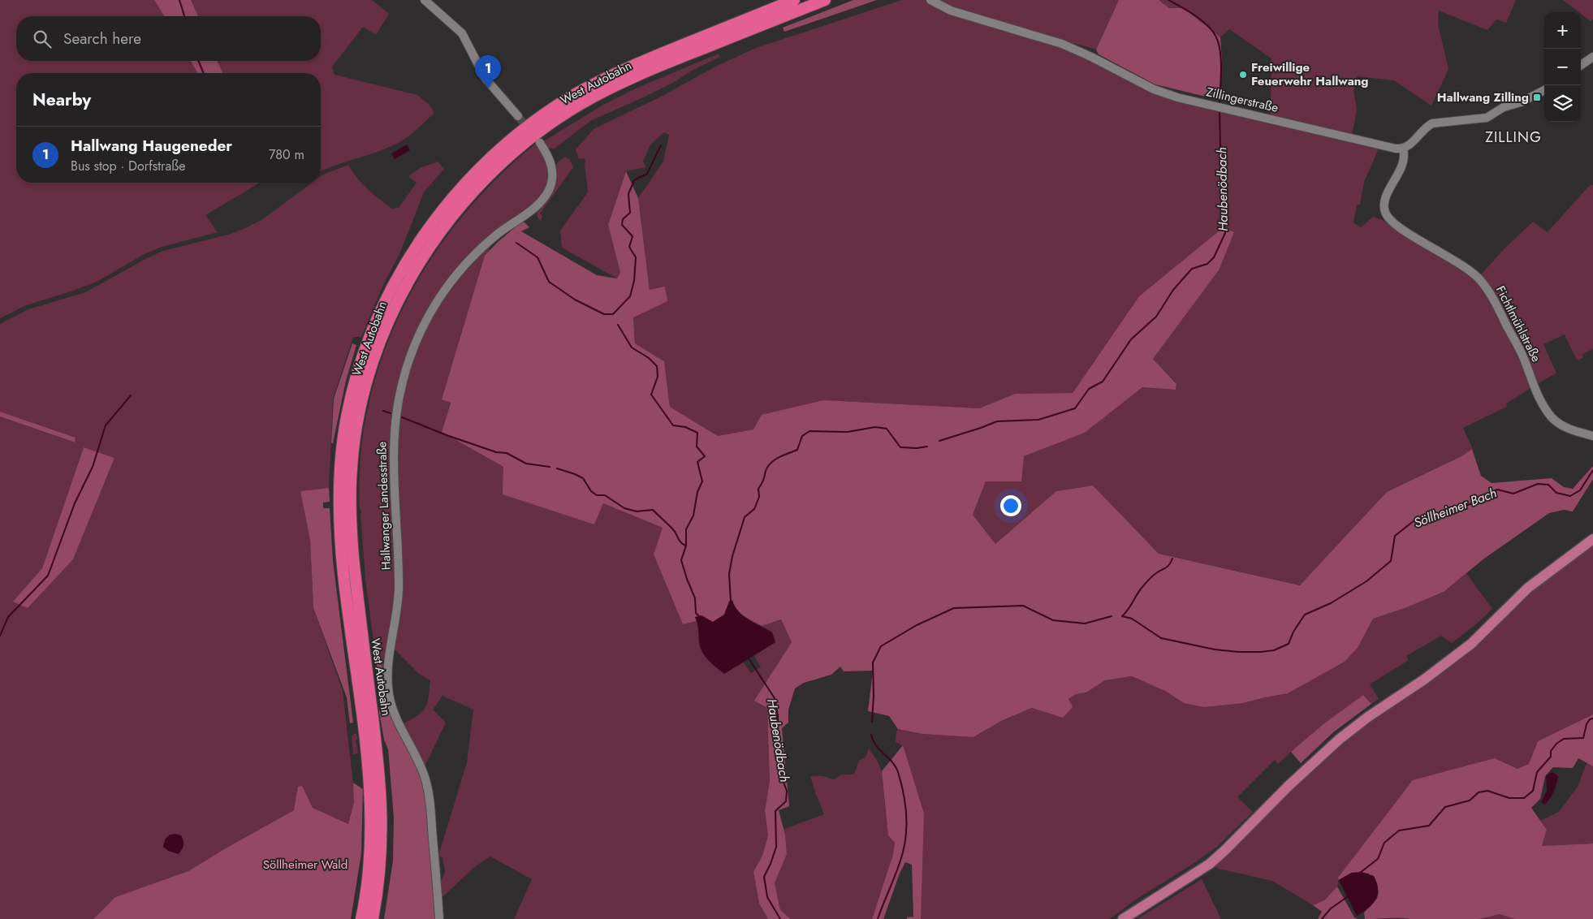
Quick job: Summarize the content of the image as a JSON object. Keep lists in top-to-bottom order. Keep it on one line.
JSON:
{"streets":{"highway":["West Autobahn"],"street":["Zillingerstraße","Fichtlmühlstraße","Hallwanger Landesstraße"]},"crossings":[["Zillingerstraße","Fichtlmühlstraße"]],"districts":["ZILLING"],"water":["Haubenödbach","Söllheimer Bach"],"parks":["Söllheimer Wald"],"places":{"other":["Freiwillige Feuerwehr Hallwang"],"transit":["Hallwang Zilling"]},"page":{"map_buttons":["+","−"],"search":"Search here","pins":"1","heading":"Nearby","list":[{"mark":"1","name":"Hallwang Haugeneder","note":"Bus stop · Dorfstraße","value":"780 m"}]}}
